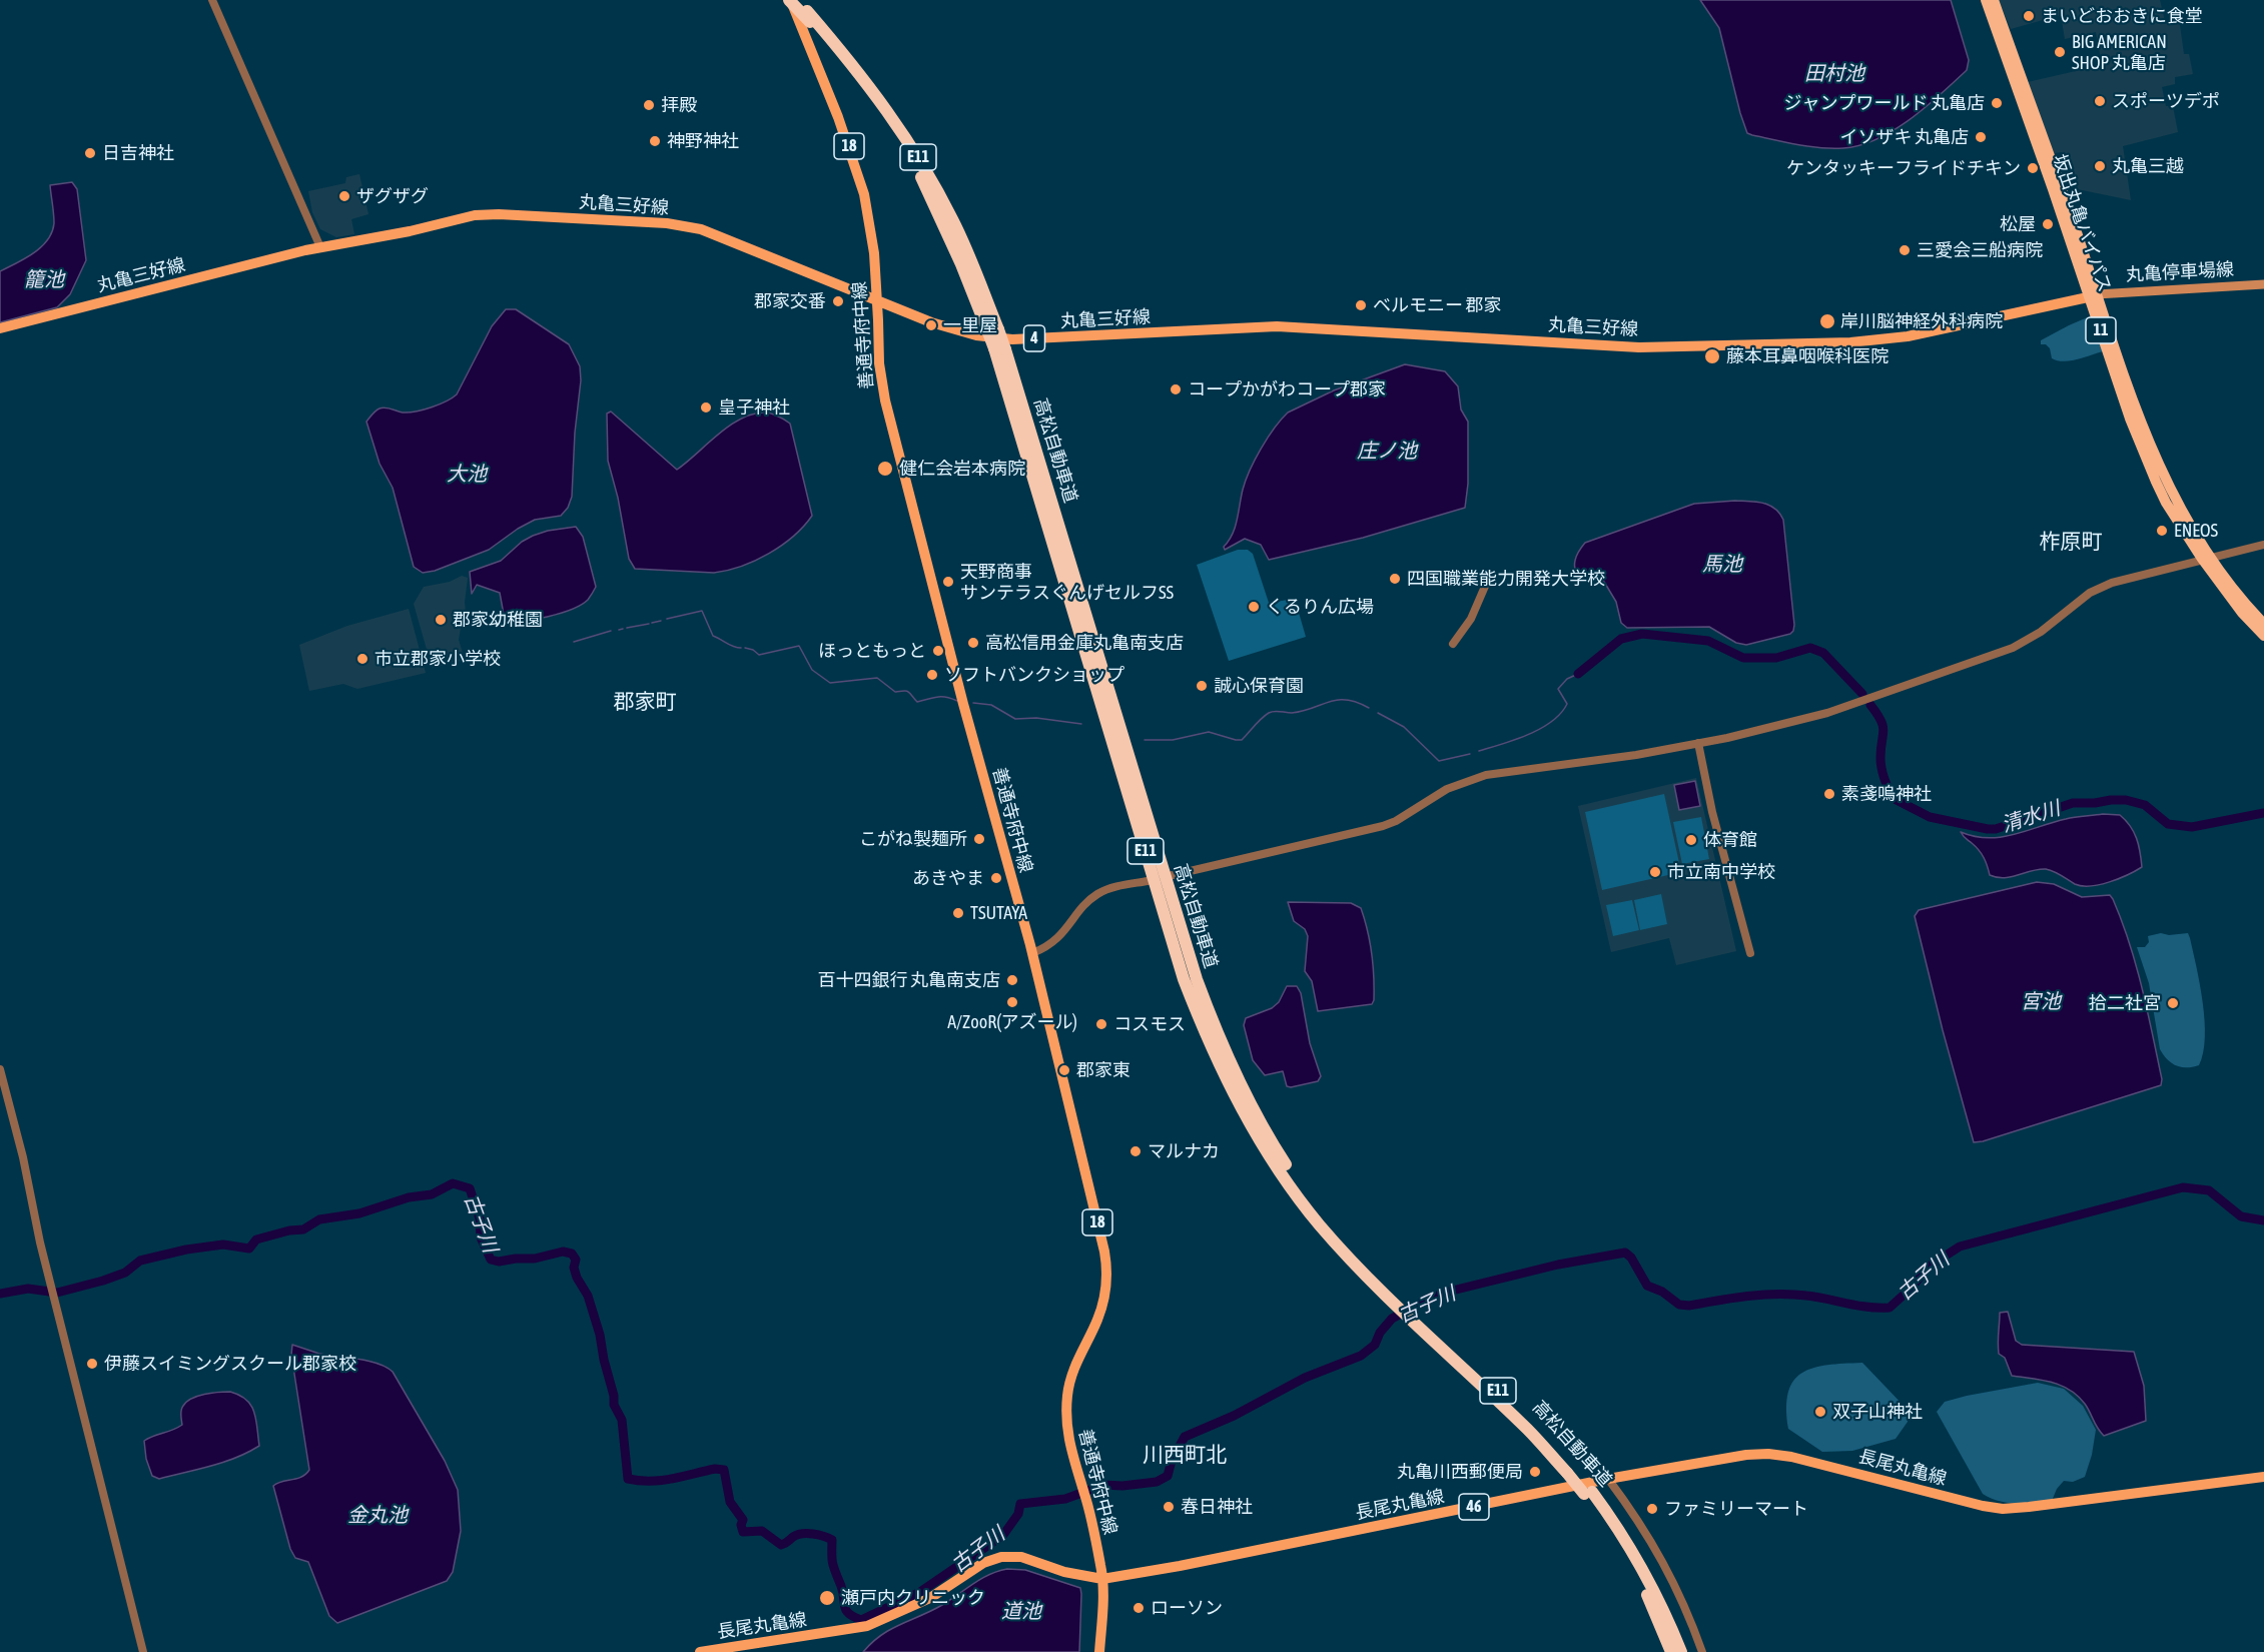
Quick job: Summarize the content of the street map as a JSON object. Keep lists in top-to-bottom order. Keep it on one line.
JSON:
{"streets":{"highway":["E11","坂出丸亀バイパス","11","高松自動車道"],"main road":["18","丸亀三好線","丸亀停車場線","善通寺府中線","4","長尾丸亀線","46"]},"crossings":[["丸亀三好線","坂出丸亀バイパス"],["丸亀三好線","丸亀停車場線"],["丸亀三好線","善通寺府中線"],["坂出丸亀バイパス","丸亀停車場線"],["善通寺府中線","高松自動車道"],["善通寺府中線","長尾丸亀線"]],"districts":["柞原町","郡家町","川西町北"],"water":["田村池","籠池","庄ノ池","大池","馬池","清水川","宮池","古子川","金丸池","道池"],"places":["まいどおおきに食堂","BIG AMERICAN SHOP 丸亀店","スポーツデポ","ジャンプワールド 丸亀店","拝殿","イソザキ 丸亀店","神野神社","日吉神社","丸亀三越","ケンタッキーフライドチキン","ザグザグ","松屋","三愛会三船病院","郡家交番","ベルモニー 郡家","岸川脳神経外科病院","一里屋","藤本耳鼻咽喉科医院","コープかがわコープ郡家","皇子神社","健仁会岩本病院","ENEOS","四国職業能力開発大学校","天野商事 サンテラスぐんげセルフSS","くるりん広場","郡家幼稚園","高松信用金庫丸亀南支店","ほっともっと","市立郡家小学校","ソフトバンクショップ","誠心保育園","素戔嗚神社","こがね製麺所","体育館","市立南中学校","あきやま","TSUTAYA","百十四銀行 丸亀南支店","A/ZooR(アズール)","拾二社宮","コスモス","郡家東","マルナカ","伊藤スイミングスクール郡家校","双子山神社","丸亀川西郵便局","春日神社","ファミリーマート","瀬戸内クリニック","ローソン"]}
